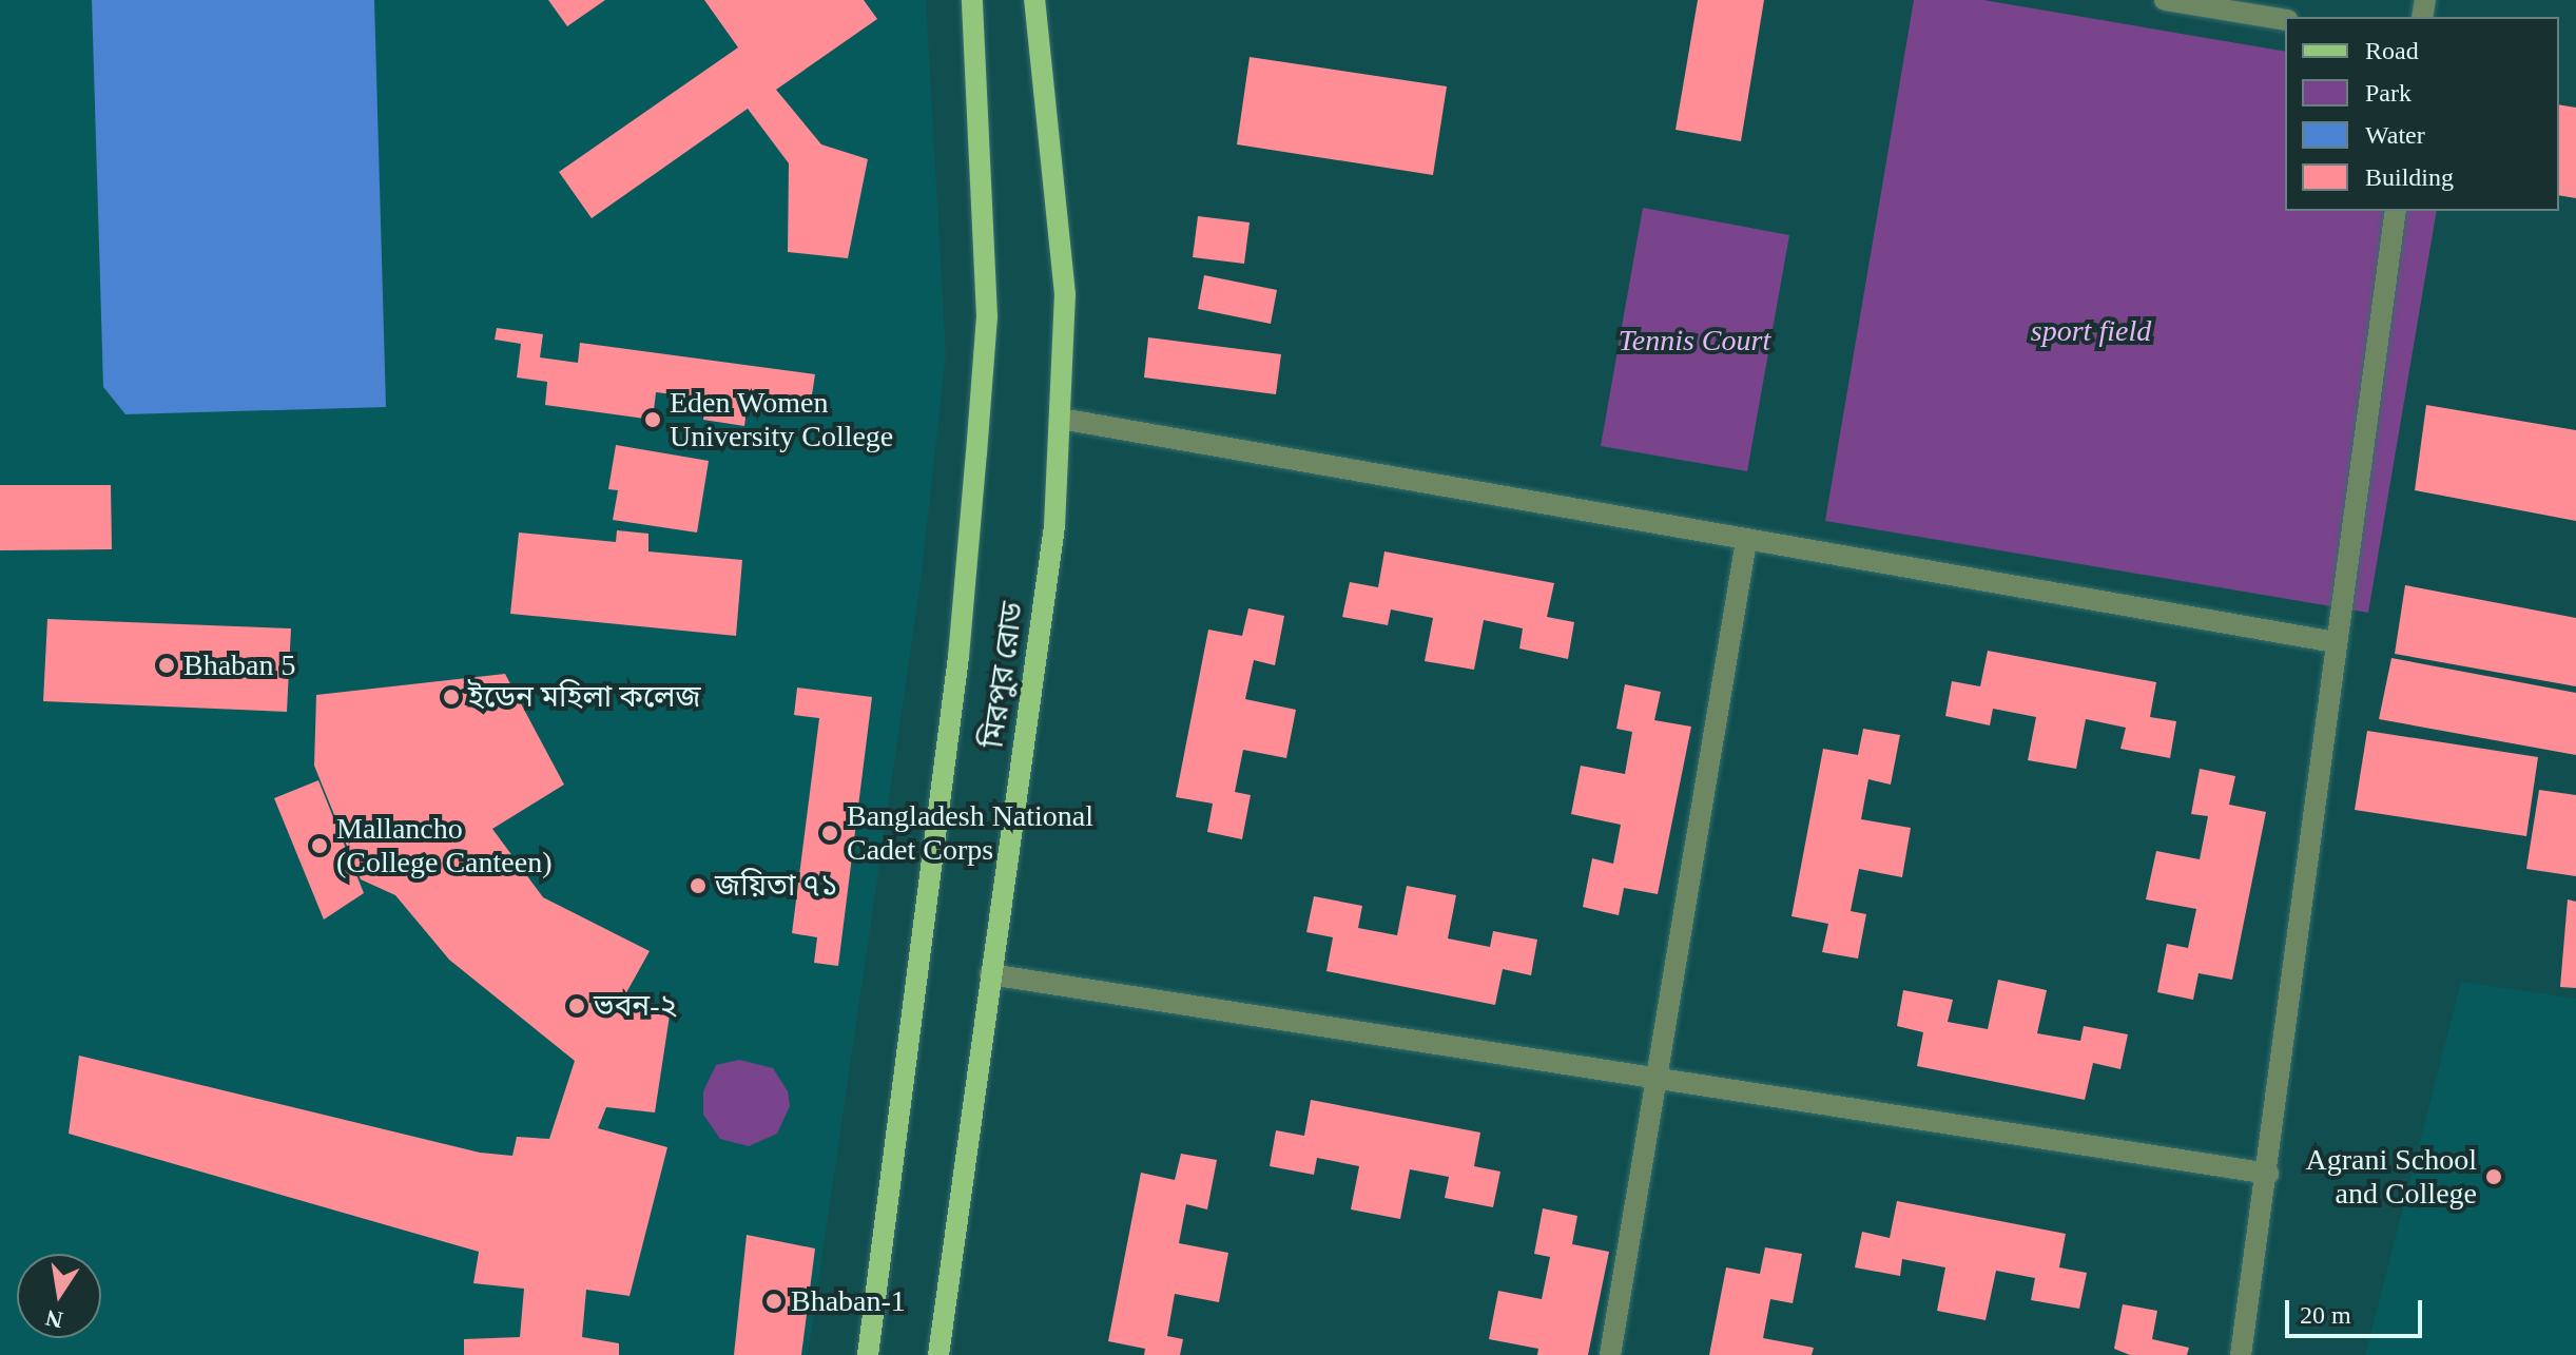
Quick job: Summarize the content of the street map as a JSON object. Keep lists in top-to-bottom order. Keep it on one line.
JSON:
{"streets":{"main road":["মিরপুর রোড"]},"parks":["sport field","Tennis Court"],"places":["Eden Women University College","Bhaban 5","ইডেন মহিলা কলেজ","Bangladesh National Cadet Corps","Mallancho (College Canteen)","জয়িতা ৭১","ভবন-২","Agrani School and College","Bhaban-1"],"legend":["Road","Park","Water","Building"],"scale_bar":"20 m","north":"bottom"}
